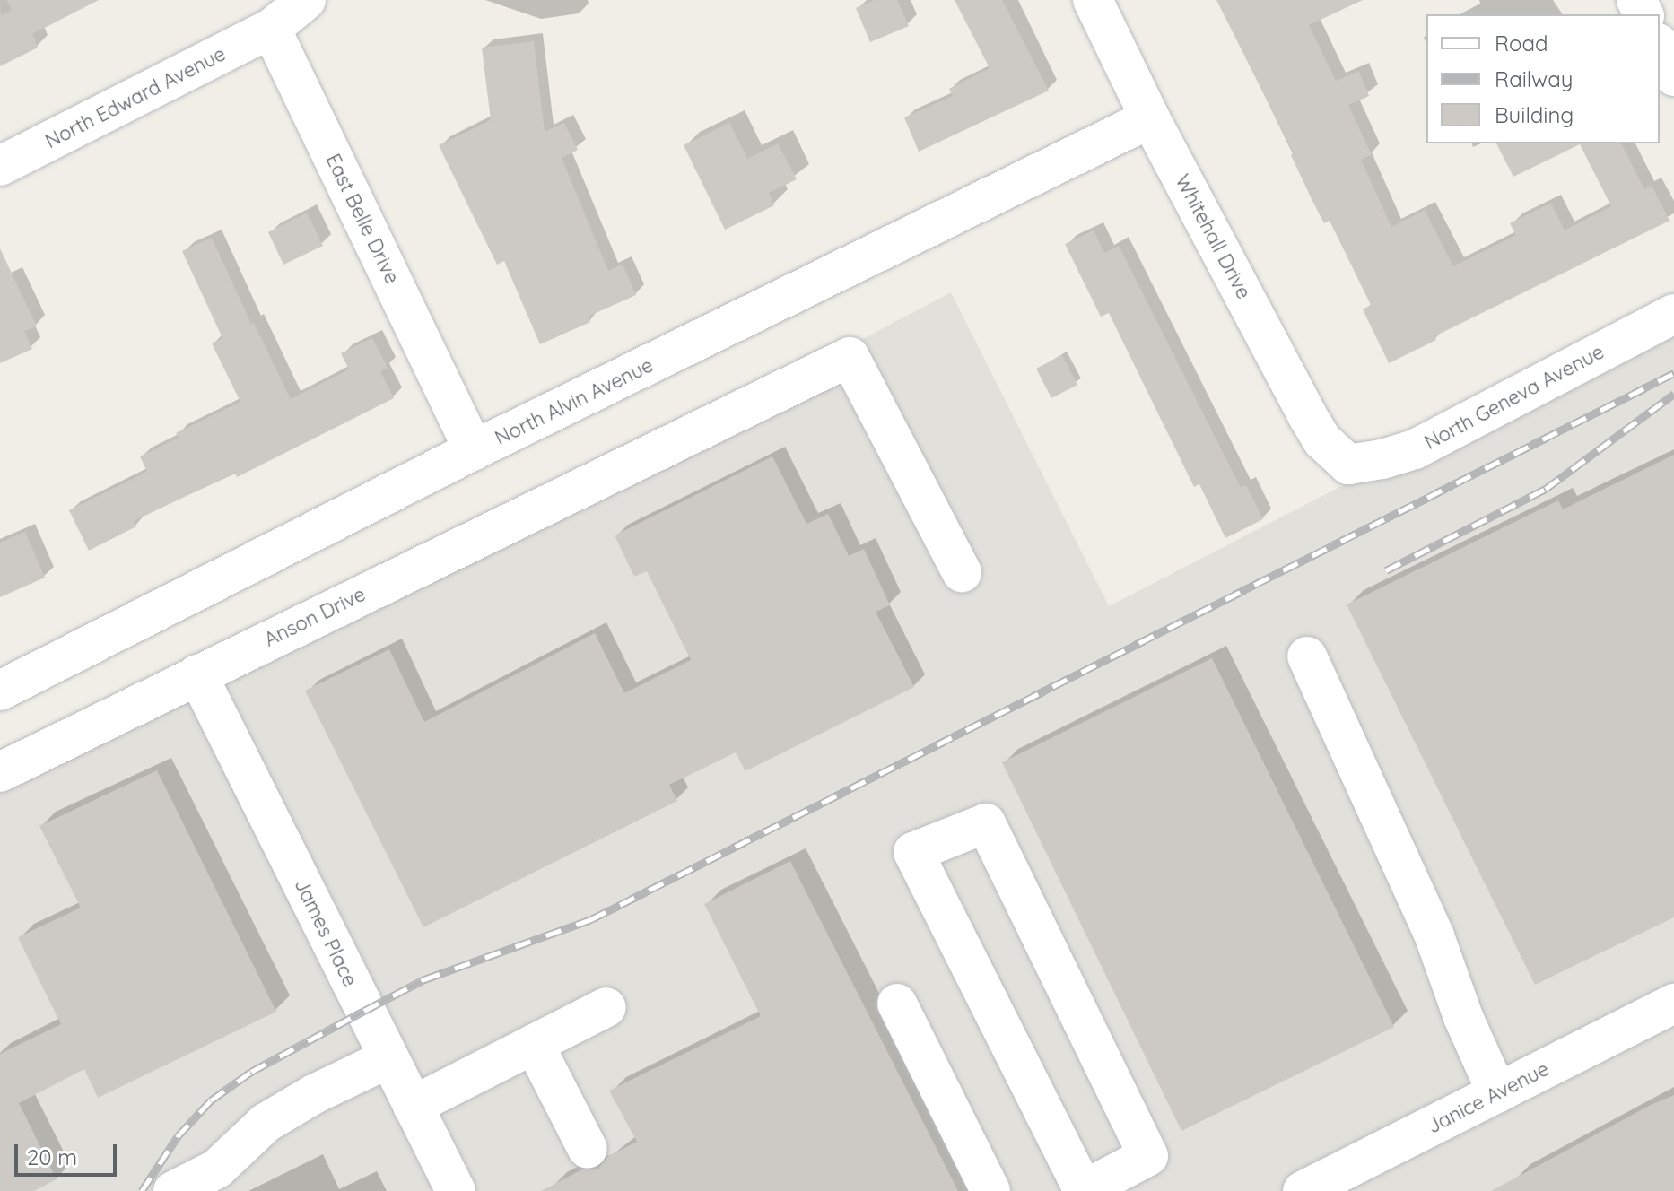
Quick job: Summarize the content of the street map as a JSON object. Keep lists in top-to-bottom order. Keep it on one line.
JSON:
{"streets":{"street":["North Edward Avenue","East Belle Drive","Whitehall Drive","North Geneva Avenue","North Alvin Avenue","Anson Drive","James Place","Janice Avenue"]},"crossings":[["North Edward Avenue","East Belle Drive"],["East Belle Drive","North Alvin Avenue"],["Whitehall Drive","North Geneva Avenue"],["Whitehall Drive","North Alvin Avenue"],["Anson Drive","James Place"]],"legend":["Road","Railway","Building"],"scale_bar":"20 m"}
